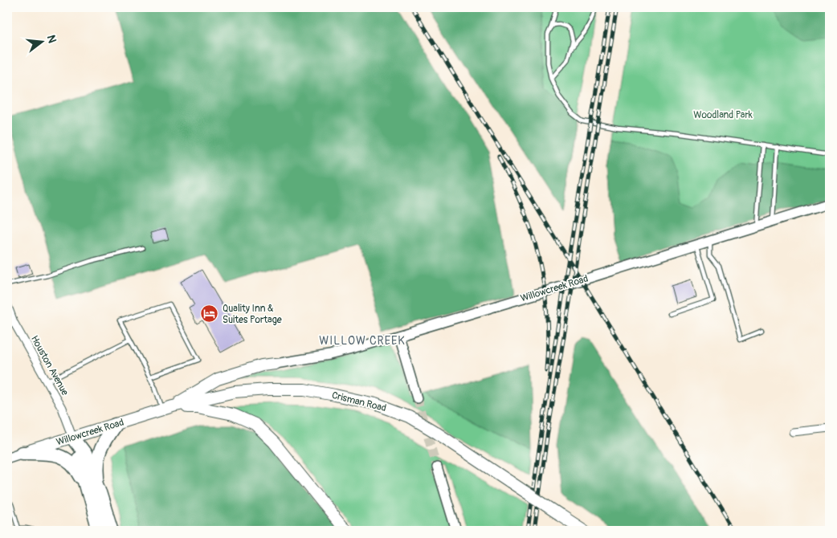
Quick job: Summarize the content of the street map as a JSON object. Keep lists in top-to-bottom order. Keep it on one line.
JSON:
{"streets":{"main road":["Willowcreek Road","Crisman Road"],"street":["Houston Avenue"]},"crossings":[["Willowcreek Road","Houston Avenue"],["Willowcreek Road","Crisman Road"]],"districts":["WILLOW CREEK"],"parks":["Woodland Park"],"places":{"hotel":["Quality Inn & Suites Portage"]},"north":"right"}
